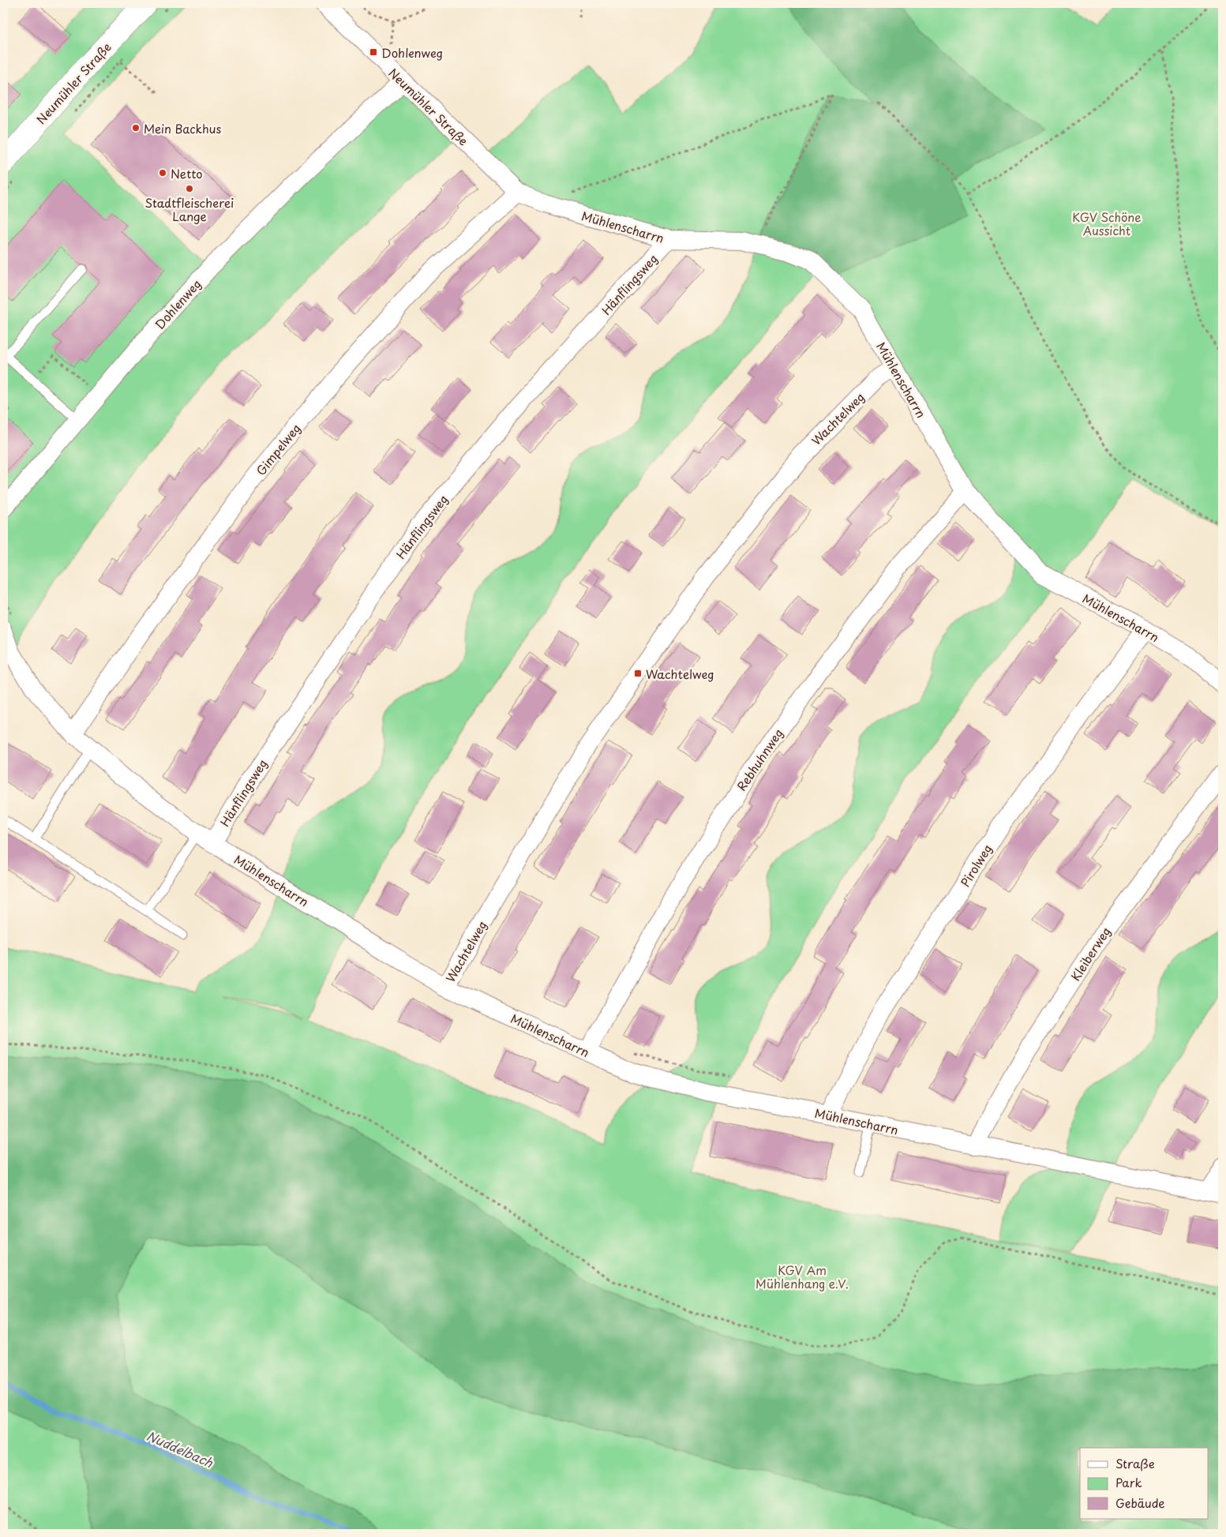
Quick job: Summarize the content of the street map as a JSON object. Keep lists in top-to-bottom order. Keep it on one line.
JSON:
{"streets":{"street":["Neumühler Straße","Mühlenscharrn","Hänflingsweg","Dohlenweg","Wachtelweg","Gimpelweg","Rebhuhnweg","Pirolweg","Kleiberweg"]},"crossings":[["Neumühler Straße","Mühlenscharrn"],["Neumühler Straße","Dohlenweg"],["Neumühler Straße","Gimpelweg"],["Mühlenscharrn","Hänflingsweg"],["Mühlenscharrn","Wachtelweg"],["Mühlenscharrn","Gimpelweg"],["Mühlenscharrn","Rebhuhnweg"],["Mühlenscharrn","Pirolweg"],["Mühlenscharrn","Kleiberweg"]],"water":["Nuddelbach"],"parks":["KGV Schöne Aussicht","KGV Am Mühlenhang e.V."],"places":{"transit":["Dohlenweg","Wachtelweg"],"other":["Mein Backhus","Netto","Stadtfleischerei Lange"]},"legend":["Straße","Park","Gebäude"]}
